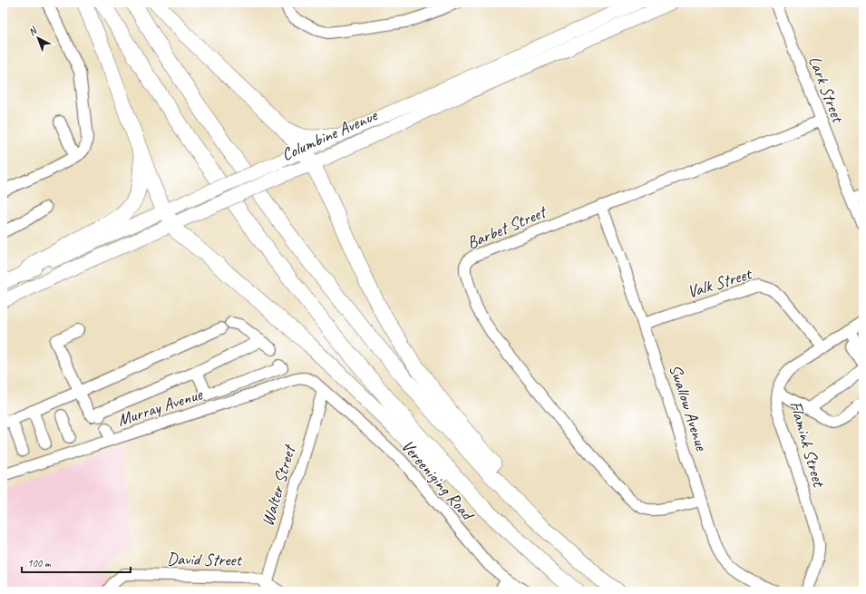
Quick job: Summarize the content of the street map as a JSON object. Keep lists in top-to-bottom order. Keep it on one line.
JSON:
{"streets":{"main road":["Columbine Avenue"],"street":["Lark Street","Barbet Street","Valk Street","Murray Avenue","Swallow Avenue","Flamink Street","Vereeniging Road","Walter Street","David Street"]},"crossings":[["Lark Street","Barbet Street"],["Barbet Street","Swallow Avenue"],["Valk Street","Swallow Avenue"],["Valk Street","Flamink Street"],["Murray Avenue","Vereeniging Road"],["Murray Avenue","Walter Street"],["Vereeniging Road","Walter Street"],["Walter Street","David Street"]],"scale_bar":"100 m","north":"top left"}
